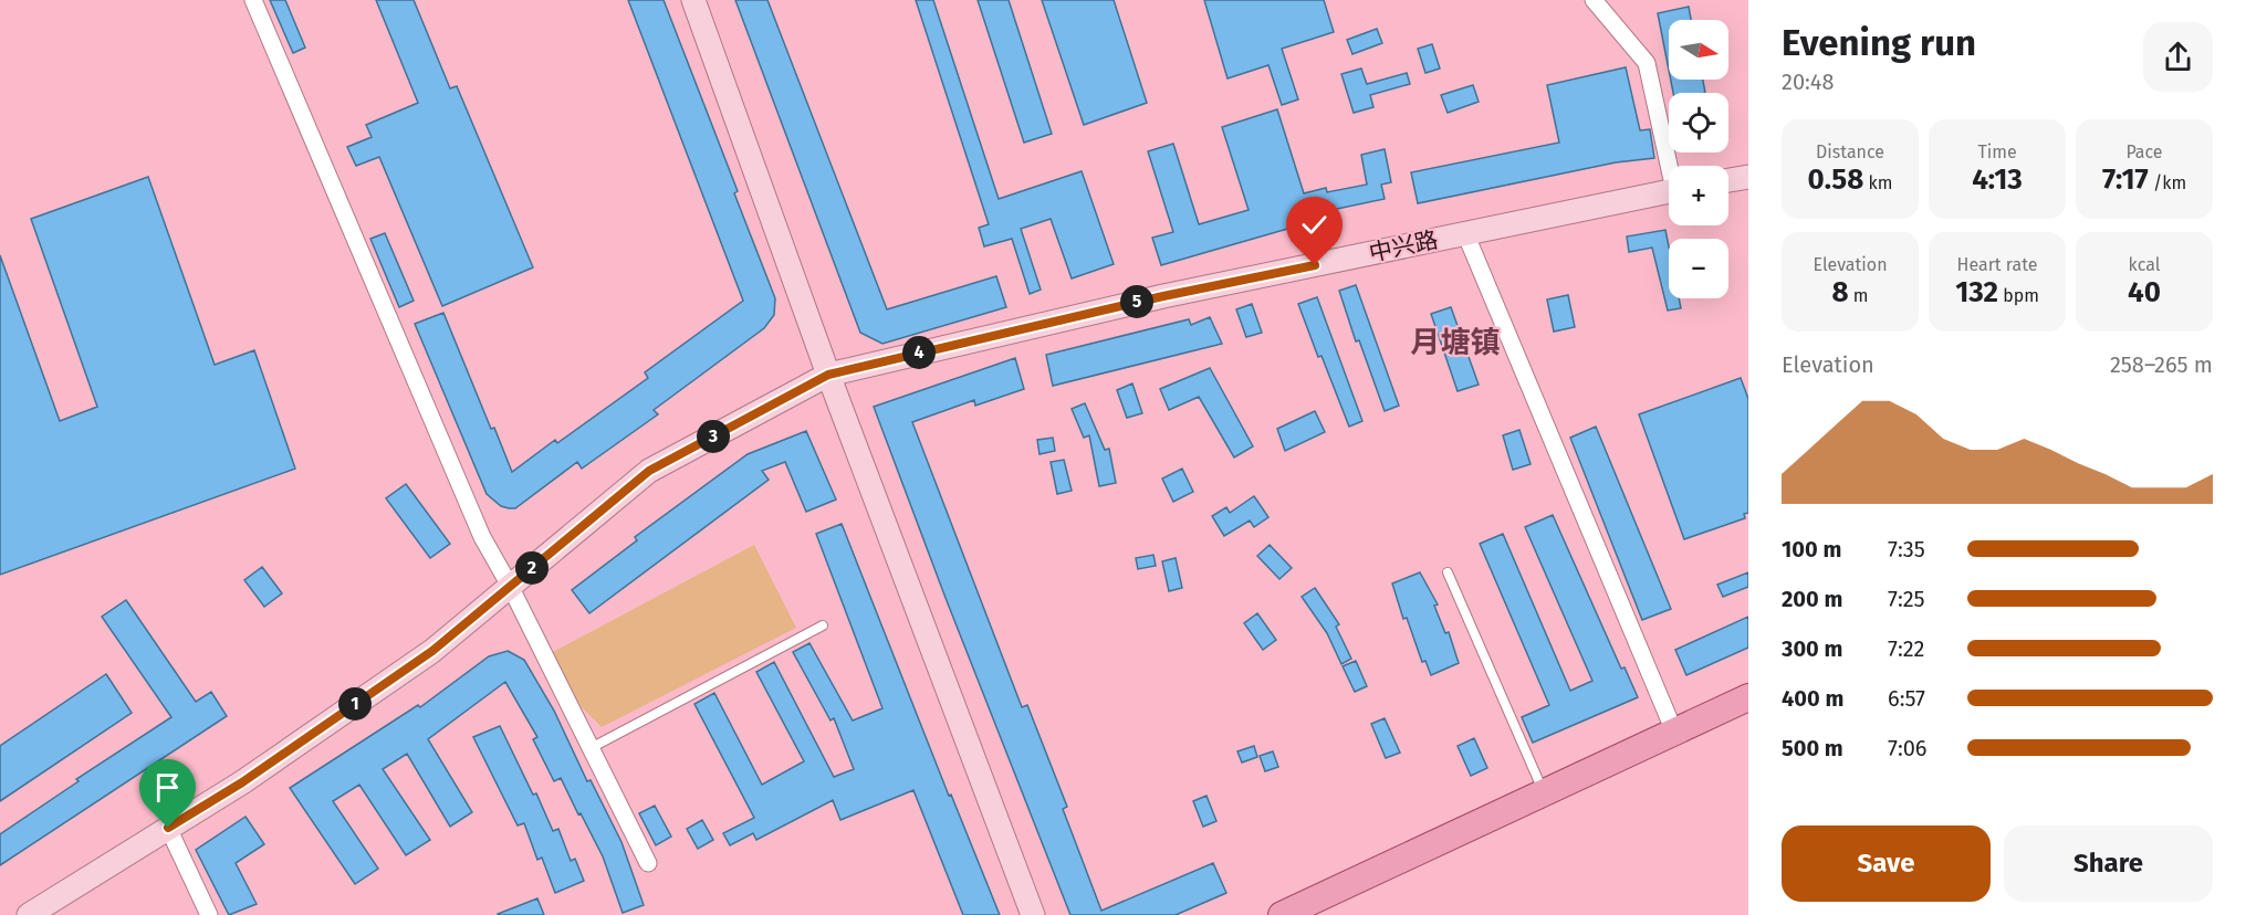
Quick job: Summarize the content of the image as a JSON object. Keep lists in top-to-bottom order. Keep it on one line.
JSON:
{"streets":{"main road":["中兴路"]},"districts":["月塘镇"],"north":"right","page":{"heading":["Evening run","20:48"],"map_buttons":["+","−"],"stats":[["Distance","0.58 km"],["Time","4:13"],["Pace","7:17 /km"],["Elevation","8 m"],["Heart rate","132 bpm"],["kcal","40"]],"pins":["5","4","3","2","1"],"chart":["Elevation","258–265 m"],"list":[{"name":"100 m","note":"7:35"},{"name":"200 m","note":"7:25"},{"name":"300 m","note":"7:22"},{"name":"400 m","note":"6:57"},{"name":"500 m","note":"7:06"}],"buttons":["Save","Share"]}}
